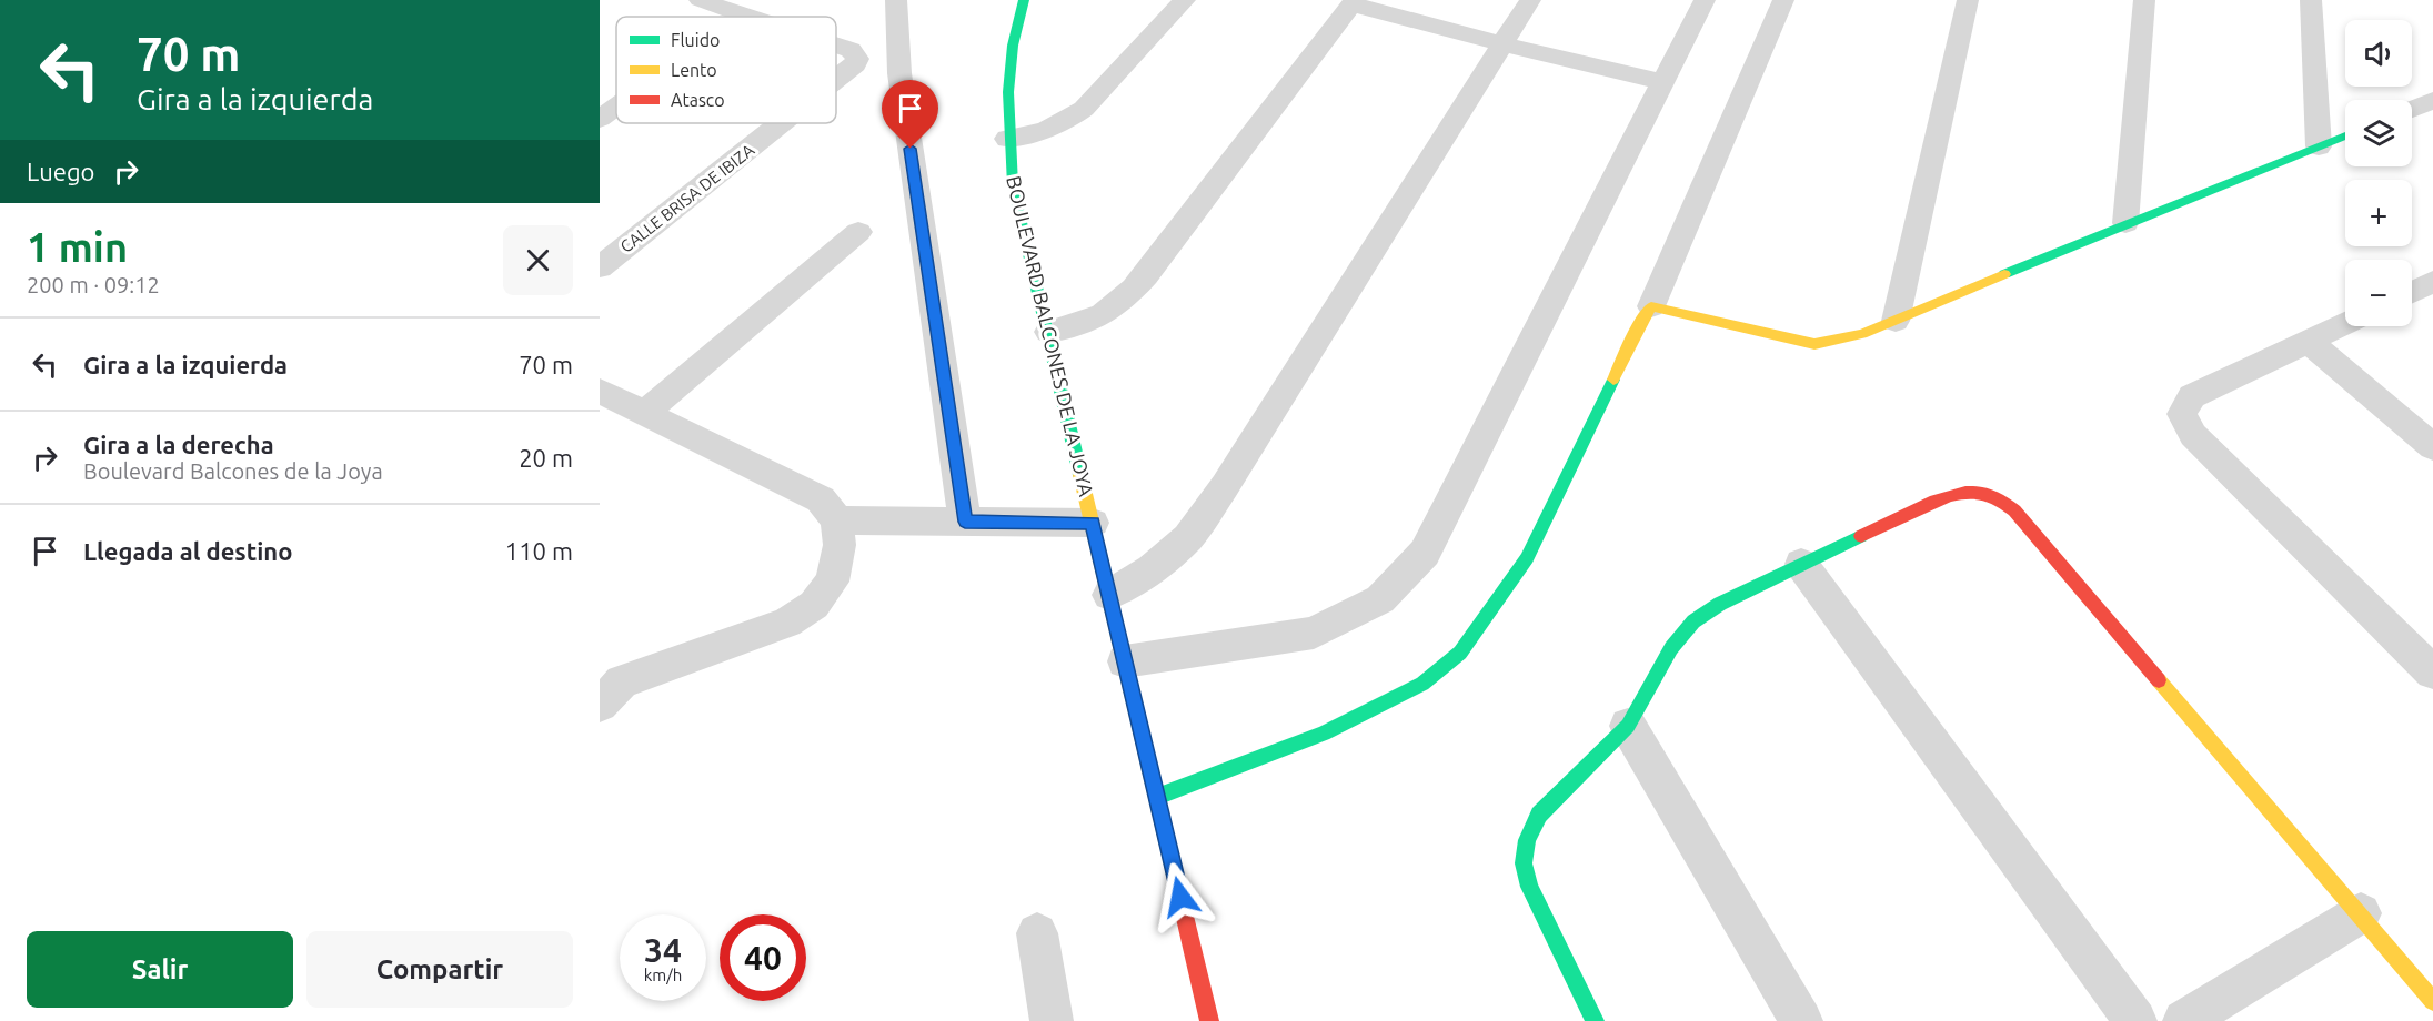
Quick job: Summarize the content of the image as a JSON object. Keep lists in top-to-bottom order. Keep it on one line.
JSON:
{"streets":{"street":["CALLE BRISA DE IBIZA","BOULEVARD BALCONES DE LA JOYA"]},"legend":["Fluido","Lento","Atasco"],"page":{"turn":["70 m","Gira a la izquierda"],"map_buttons":["+","−"],"then":"Luego","heading":["1 min","200 m · 09:12"],"list":[{"name":"Gira a la izquierda","value":"70 m"},{"name":"Gira a la derecha","note":"Boulevard Balcones de la Joya","value":"20 m"},{"name":"Llegada al destino","value":"110 m"}],"speed":"34 km/h","limit":"40","buttons":["Salir","Compartir"]}}
